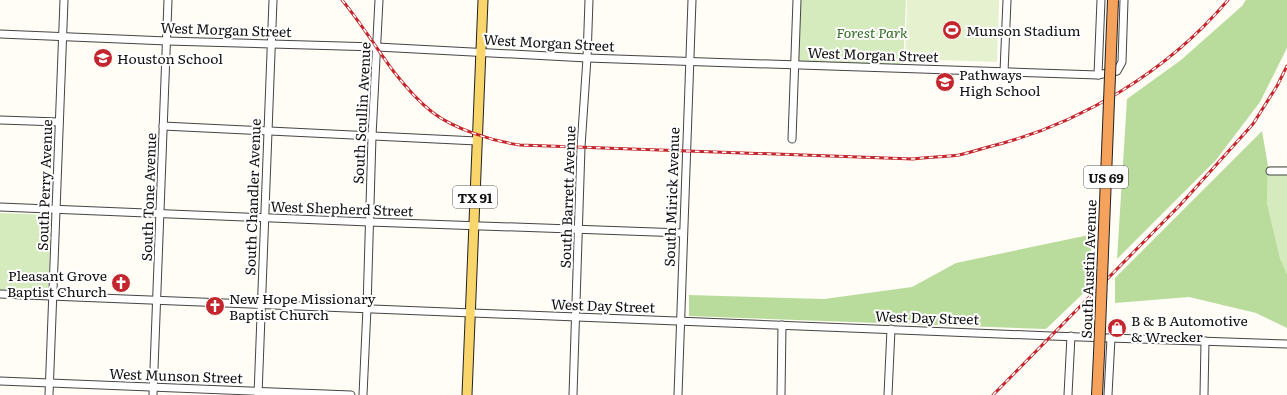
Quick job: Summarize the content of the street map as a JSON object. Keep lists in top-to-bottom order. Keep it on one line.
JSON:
{"streets":{"highway":["US 69","South Austin Avenue"],"main road":["TX 91"],"street":["West Morgan Street","South Scullin Avenue","South Perry Avenue","South Tone Avenue","South Chandler Avenue","South Barrett Avenue","South Mirick Avenue","West Shepherd Street","West Day Street","West Munson Street"]},"crossings":[["West Morgan Street","South Scullin Avenue"],["West Morgan Street","South Perry Avenue"],["West Morgan Street","South Tone Avenue"],["West Morgan Street","South Chandler Avenue"],["West Morgan Street","TX 91"],["West Morgan Street","South Barrett Avenue"],["West Morgan Street","South Mirick Avenue"],["South Scullin Avenue","West Shepherd Street"],["South Scullin Avenue","West Day Street"],["South Perry Avenue","West Shepherd Street"],["South Perry Avenue","West Day Street"],["South Perry Avenue","West Munson Street"],["South Tone Avenue","West Shepherd Street"],["South Tone Avenue","West Day Street"],["South Tone Avenue","West Munson Street"],["South Chandler Avenue","West Shepherd Street"],["South Chandler Avenue","West Day Street"],["South Chandler Avenue","West Munson Street"],["TX 91","West Shepherd Street"],["TX 91","West Day Street"],["South Barrett Avenue","West Shepherd Street"],["South Barrett Avenue","West Day Street"],["South Mirick Avenue","West Shepherd Street"],["South Mirick Avenue","West Day Street"]],"parks":["Forest Park"],"places":{"sports":["Munson Stadium"],"school or university":["Houston School","Pathways High School"],"church":["Pleasant Grove Baptist Church","New Hope Missionary Baptist Church"],"shop":["B & B Automotive & Wrecker"]}}
